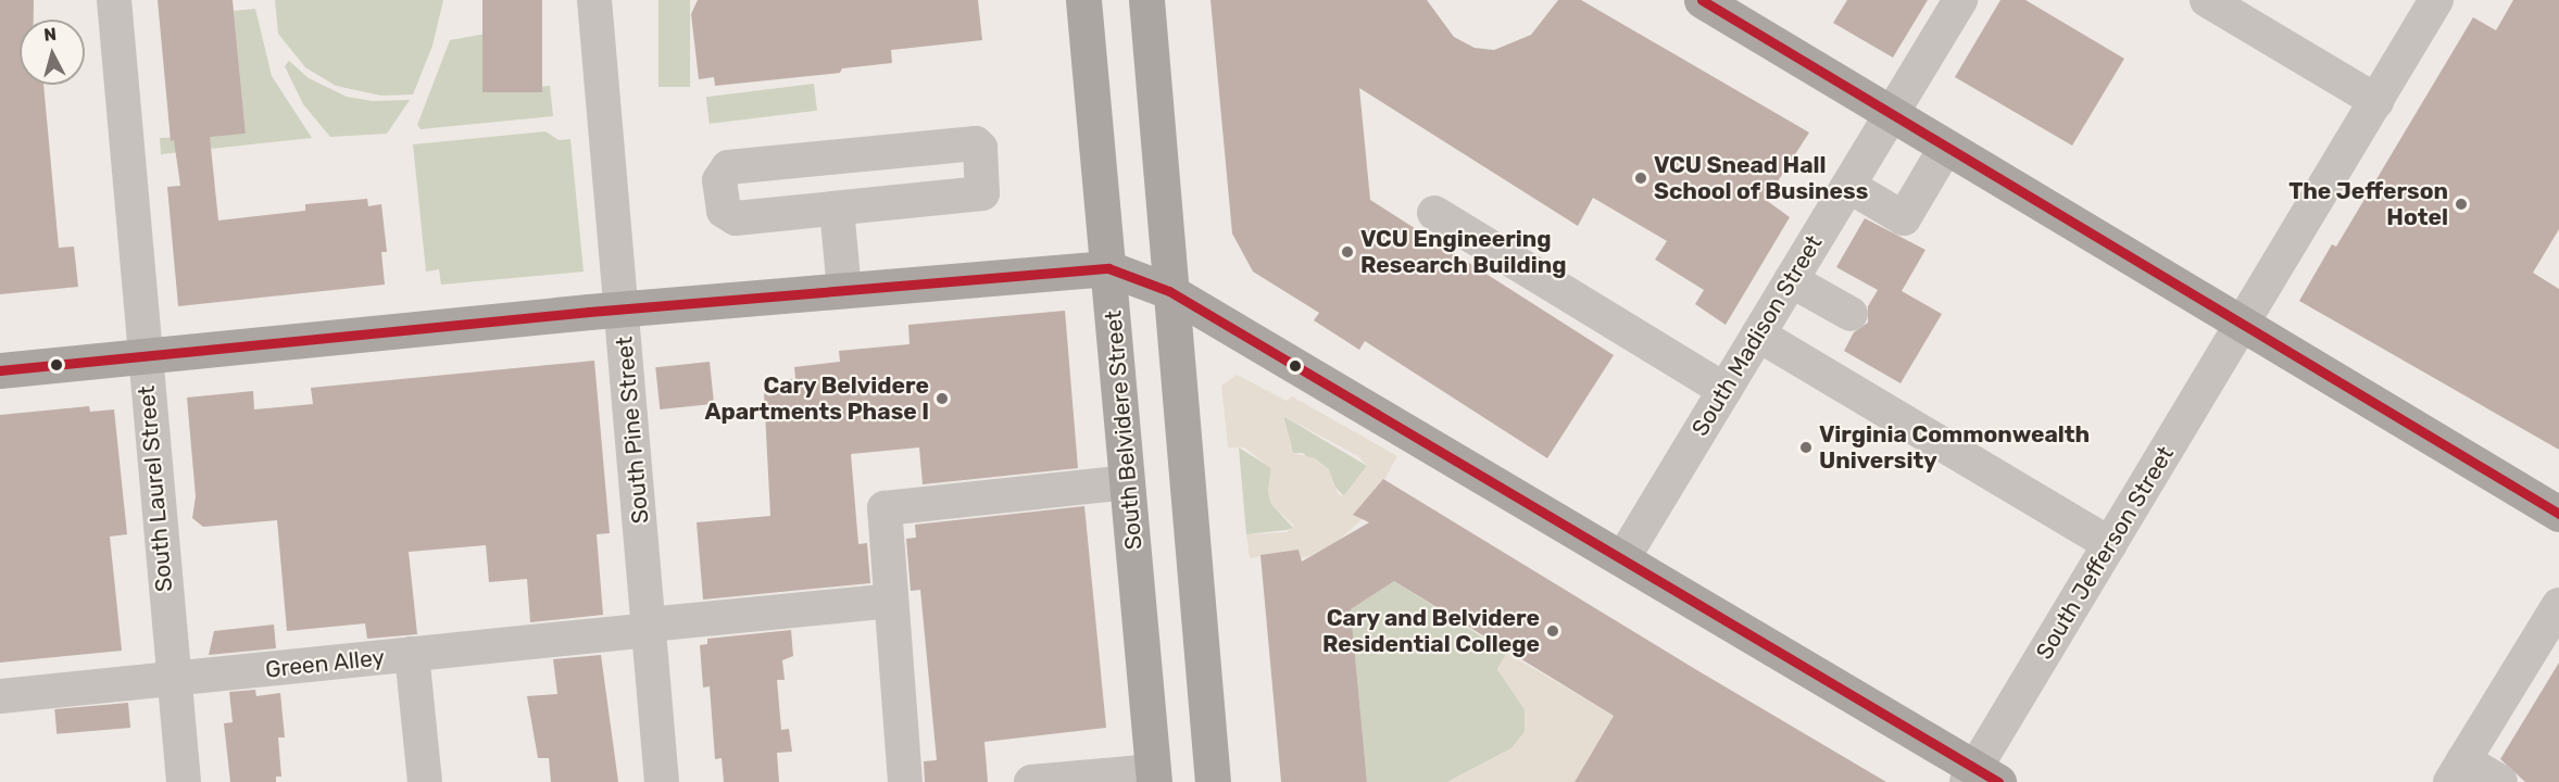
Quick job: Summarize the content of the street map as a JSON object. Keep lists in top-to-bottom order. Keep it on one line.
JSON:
{"streets":{"main road":["South Belvidere Street"],"street":["South Madison Street","South Pine Street","South Laurel Street","South Jefferson Street","Green Alley"]},"crossings":[["South Pine Street","Green Alley"],["South Laurel Street","Green Alley"]],"places":["VCU Snead Hall School of Business","The Jefferson Hotel","VCU Engineering Research Building","Cary Belvidere Apartments Phase I","Virginia Commonwealth University","Cary and Belvidere Residential College"],"north":"top"}
